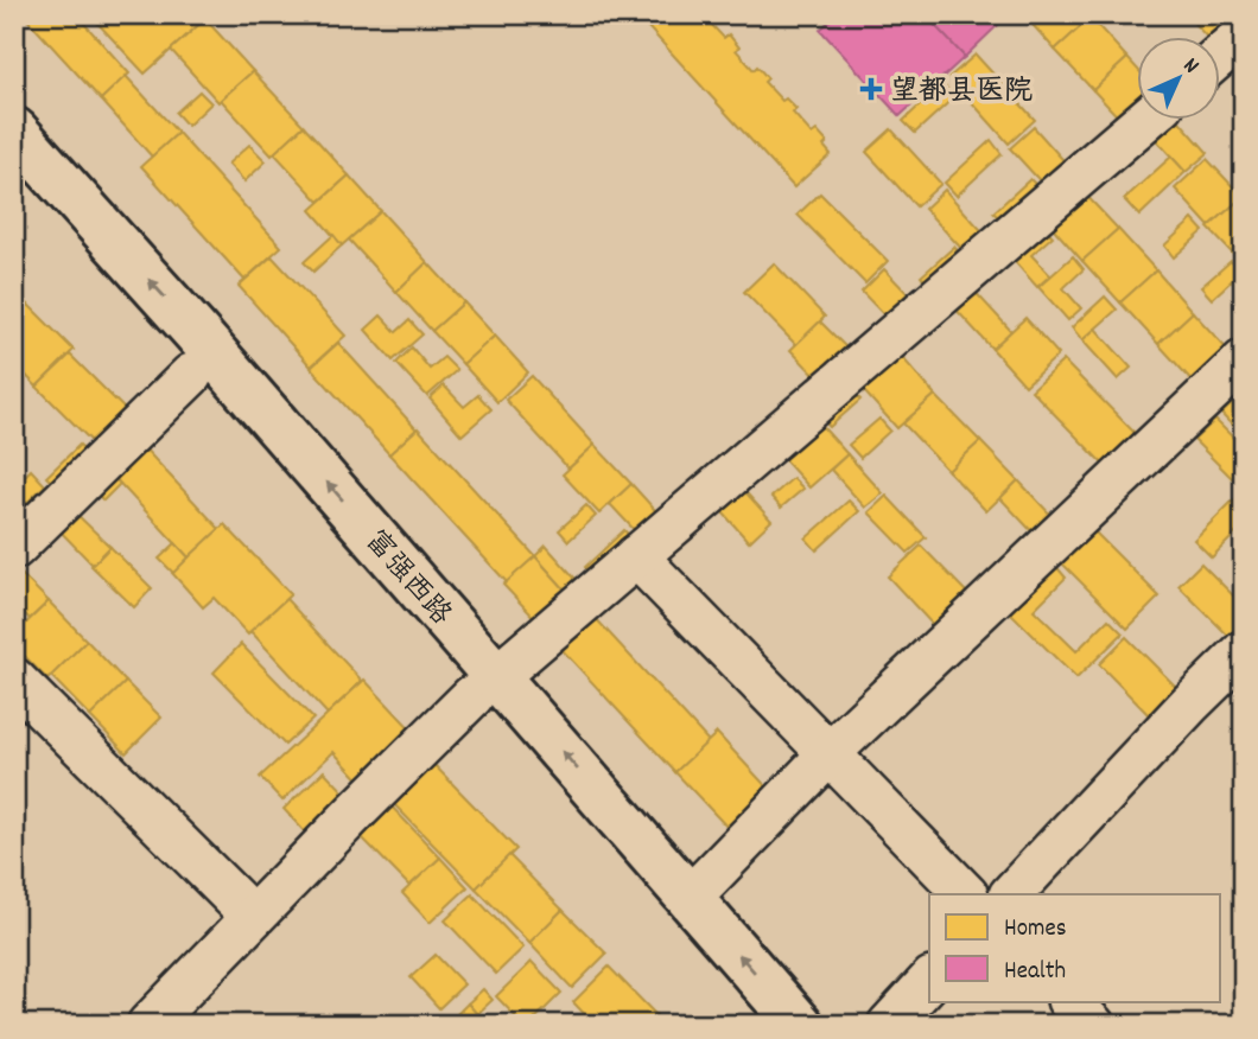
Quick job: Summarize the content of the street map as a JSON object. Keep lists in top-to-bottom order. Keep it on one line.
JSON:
{"streets":{"main road":["富强西路"]},"places":{"health":["望都县医院"]},"legend":["Homes","Health"],"north":"top right"}
